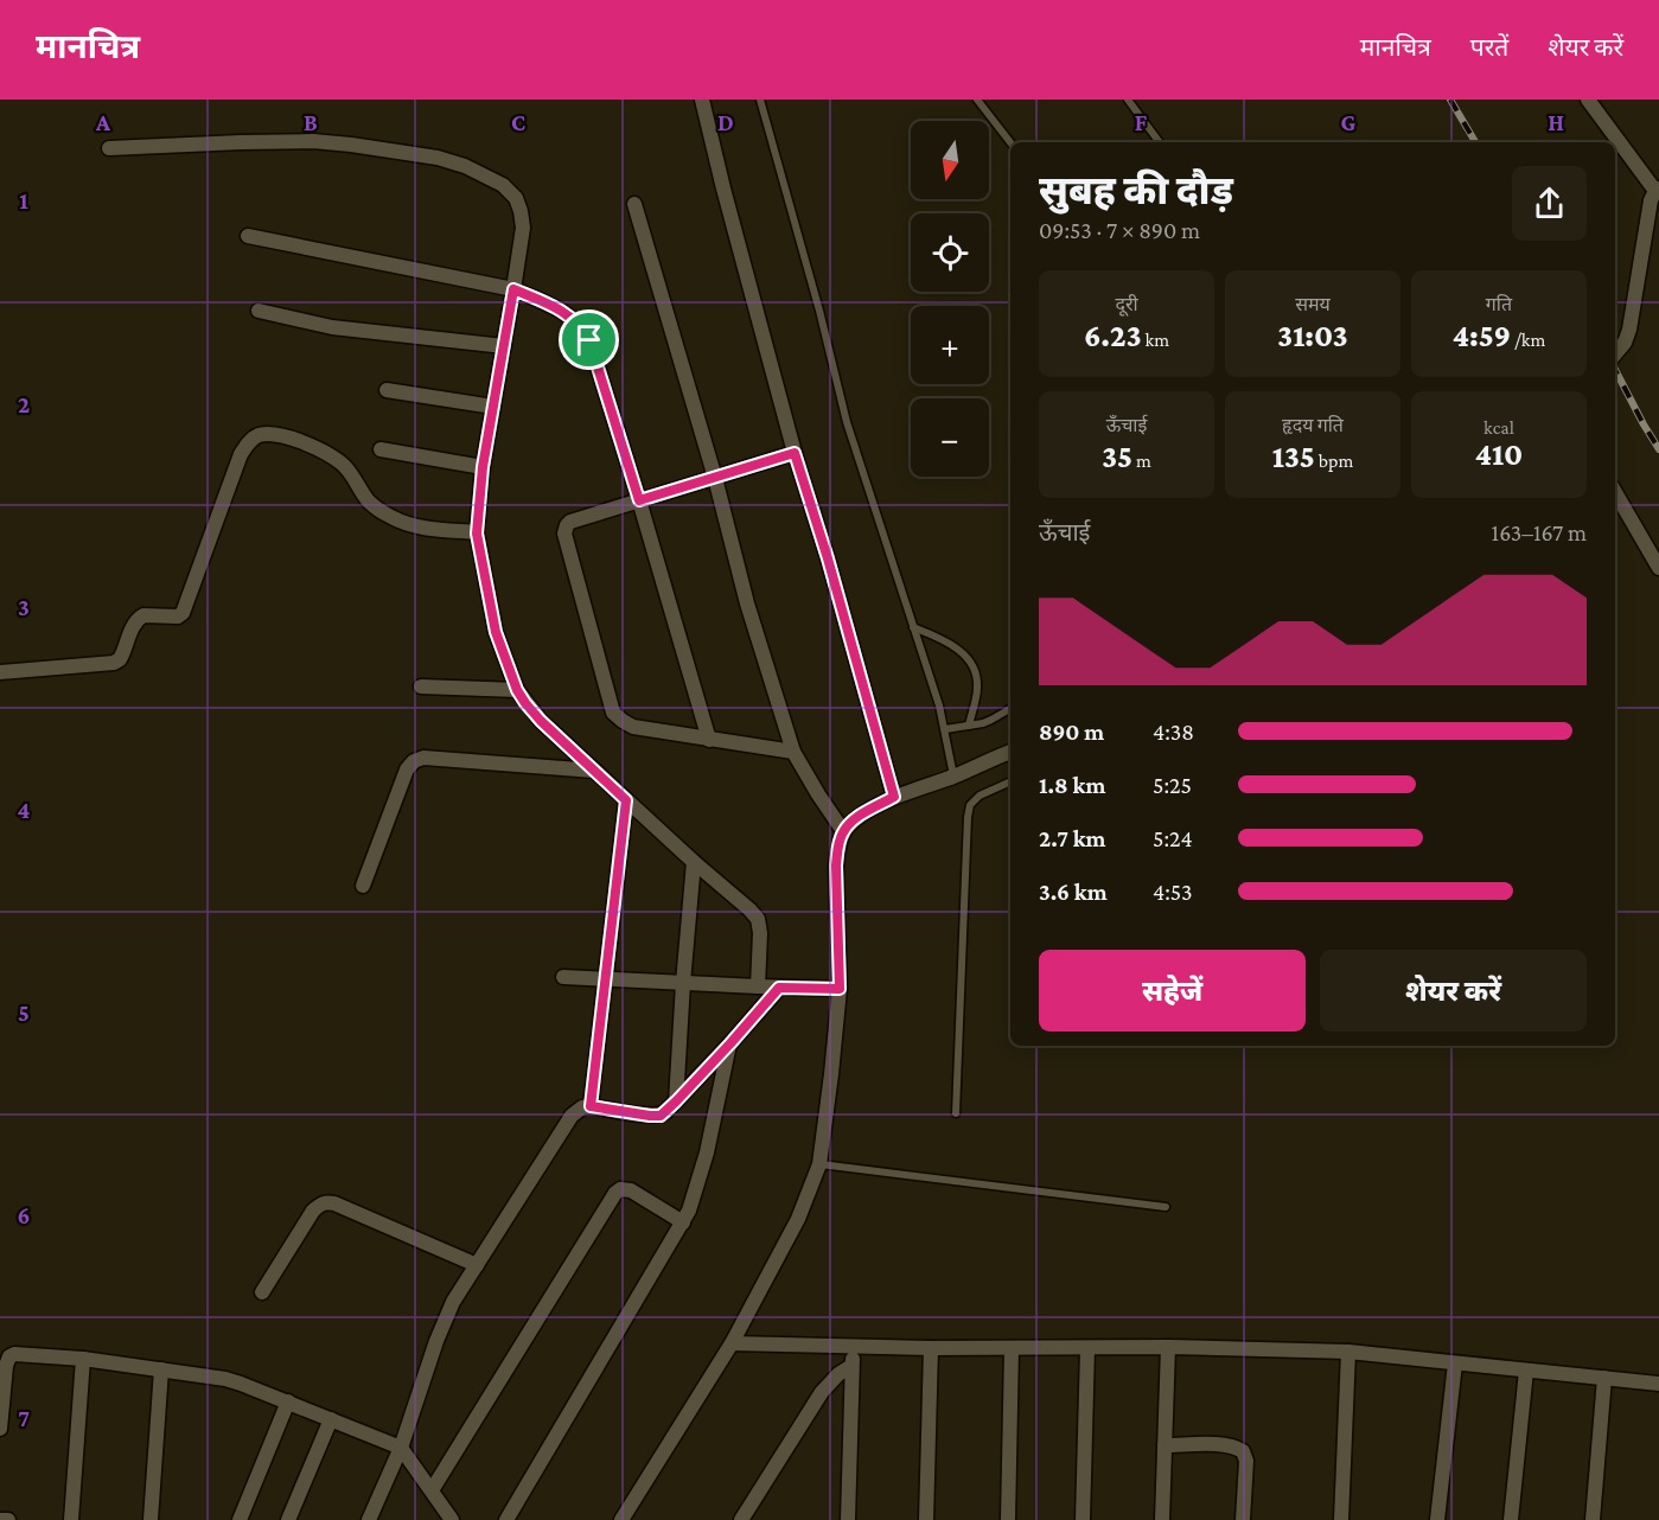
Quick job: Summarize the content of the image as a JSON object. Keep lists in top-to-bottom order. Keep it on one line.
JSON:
{"north":"bottom","page":{"header":"मानचित्र","nav":["मानचित्र","परतें","शेयर करें"],"map_buttons":["+","−"],"heading":["सुबह की दौड़","09:53 · 7 × 890 m"],"stats":[["दूरी","6.23 km"],["समय","31:03"],["गति","4:59 /km"],["ऊँचाई","35 m"],["हृदय गति","135 bpm"],["kcal","410"]],"chart":["ऊँचाई","163–167 m"],"list":[{"name":"890 m","note":"4:38"},{"name":"1.8 km","note":"5:25"},{"name":"2.7 km","note":"5:24"},{"name":"3.6 km","note":"4:53"}],"buttons":["सहेजें","शेयर करें"]},"grid":{"columns":["A","B","C","D","F","G","H"],"rows":["1","2","3","4","5","6","7"]}}
